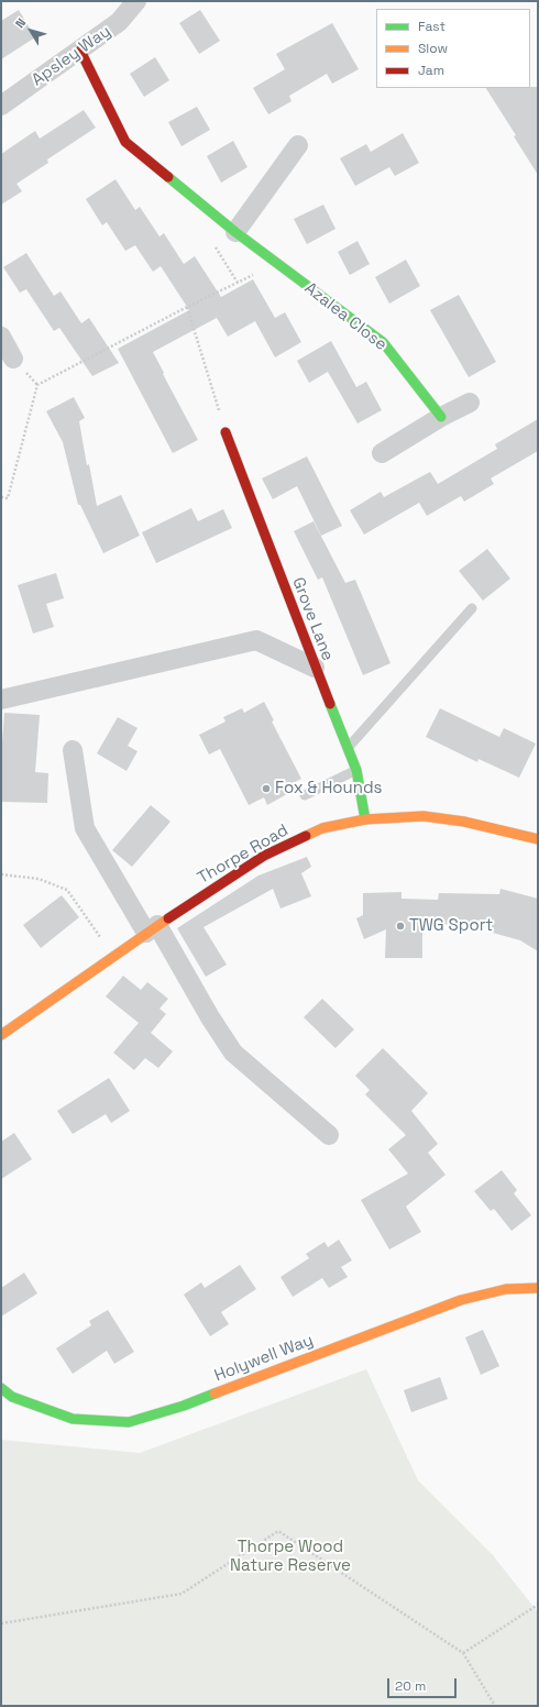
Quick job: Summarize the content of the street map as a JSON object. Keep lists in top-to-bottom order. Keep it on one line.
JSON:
{"streets":{"street":["Apsley Way","Azalea Close","Grove Lane","Thorpe Road","Holywell Way"]},"crossings":[["Apsley Way","Azalea Close"],["Grove Lane","Thorpe Road"]],"parks":["Thorpe Wood Nature Reserve"],"places":["Fox & Hounds","TWG Sport"],"legend":["Fast","Slow","Jam"],"scale_bar":"20 m","north":"top left"}
